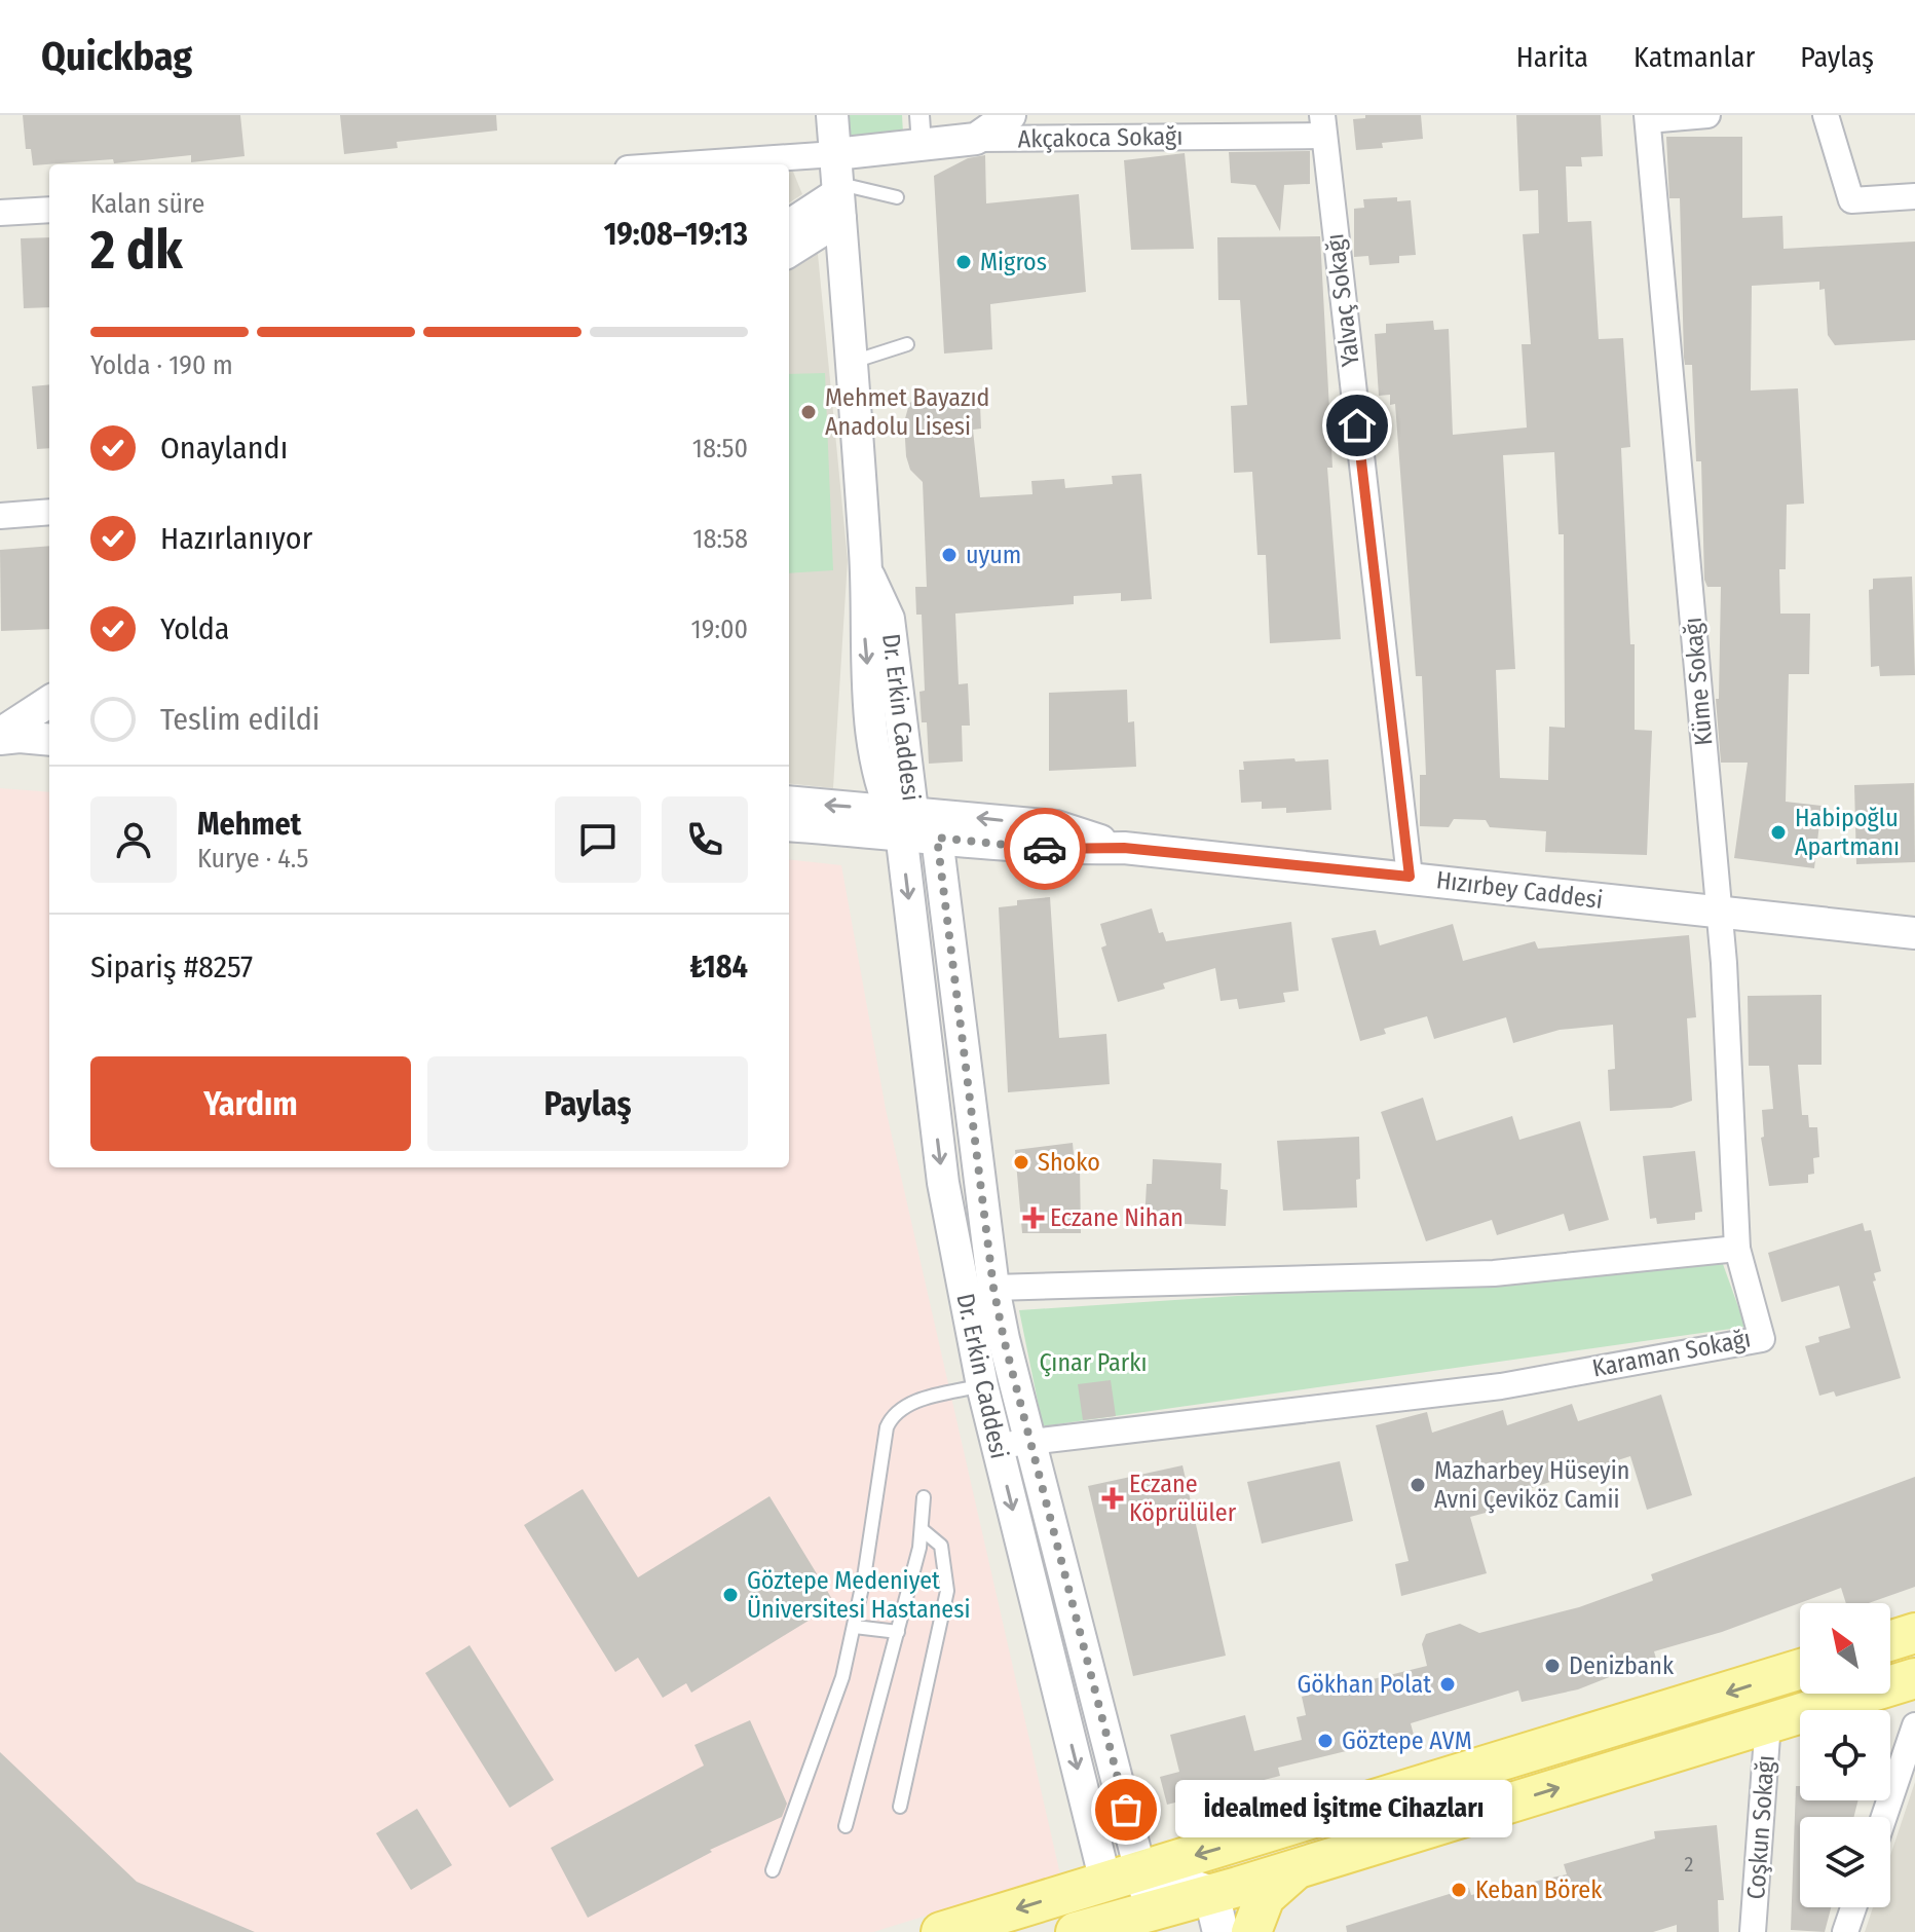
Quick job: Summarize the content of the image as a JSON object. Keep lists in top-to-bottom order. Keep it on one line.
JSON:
{"streets":{"street":["Akçakoca Sokağı","Yalvaç Sokağı","Küme Sokağı","Dr. Erkin Caddesi","Hızırbey Caddesi","Karaman Sokağı","Coşkun Sokağı"]},"crossings":[["Akçakoca Sokağı","Yalvaç Sokağı"],["Yalvaç Sokağı","Hızırbey Caddesi"],["Küme Sokağı","Hızırbey Caddesi"],["Küme Sokağı","Karaman Sokağı"],["Dr. Erkin Caddesi","Hızırbey Caddesi"],["Dr. Erkin Caddesi","Karaman Sokağı"]],"parks":["Çınar Parkı"],"places":{"other":["Migros","Mehmet Bayazıd Anadolu Lisesi","uyum","Habipoğlu Apartmanı","Shoko","Mazharbey Hüseyin Avni Çeviköz Camii","Göztepe Medeniyet Üniversitesi Hastanesi","Denizbank","Gökhan Polat","Göztepe AVM","İdealmed İşitme Cihazları","Keban Börek"],"health":["Eczane Nihan","Eczane Köprülüler"]},"house_numbers":["2"],"north":"top left","page":{"header":"Quickbag","nav":["Harita","Katmanlar","Paylaş"],"heading":["2 dk","Kalan süre","19:08–19:13"],"panel":["Mehmet","Kurye · 4.5","Sipariş #8257","₺184"],"bar":"Yolda · 190 m","list":[["Onaylandı","18:50"],["Hazırlanıyor","18:58"],["Yolda","19:00"],"Teslim edildi"],"buttons":["Yardım","Paylaş"],"bubble":"İdealmed İşitme Cihazları"}}
